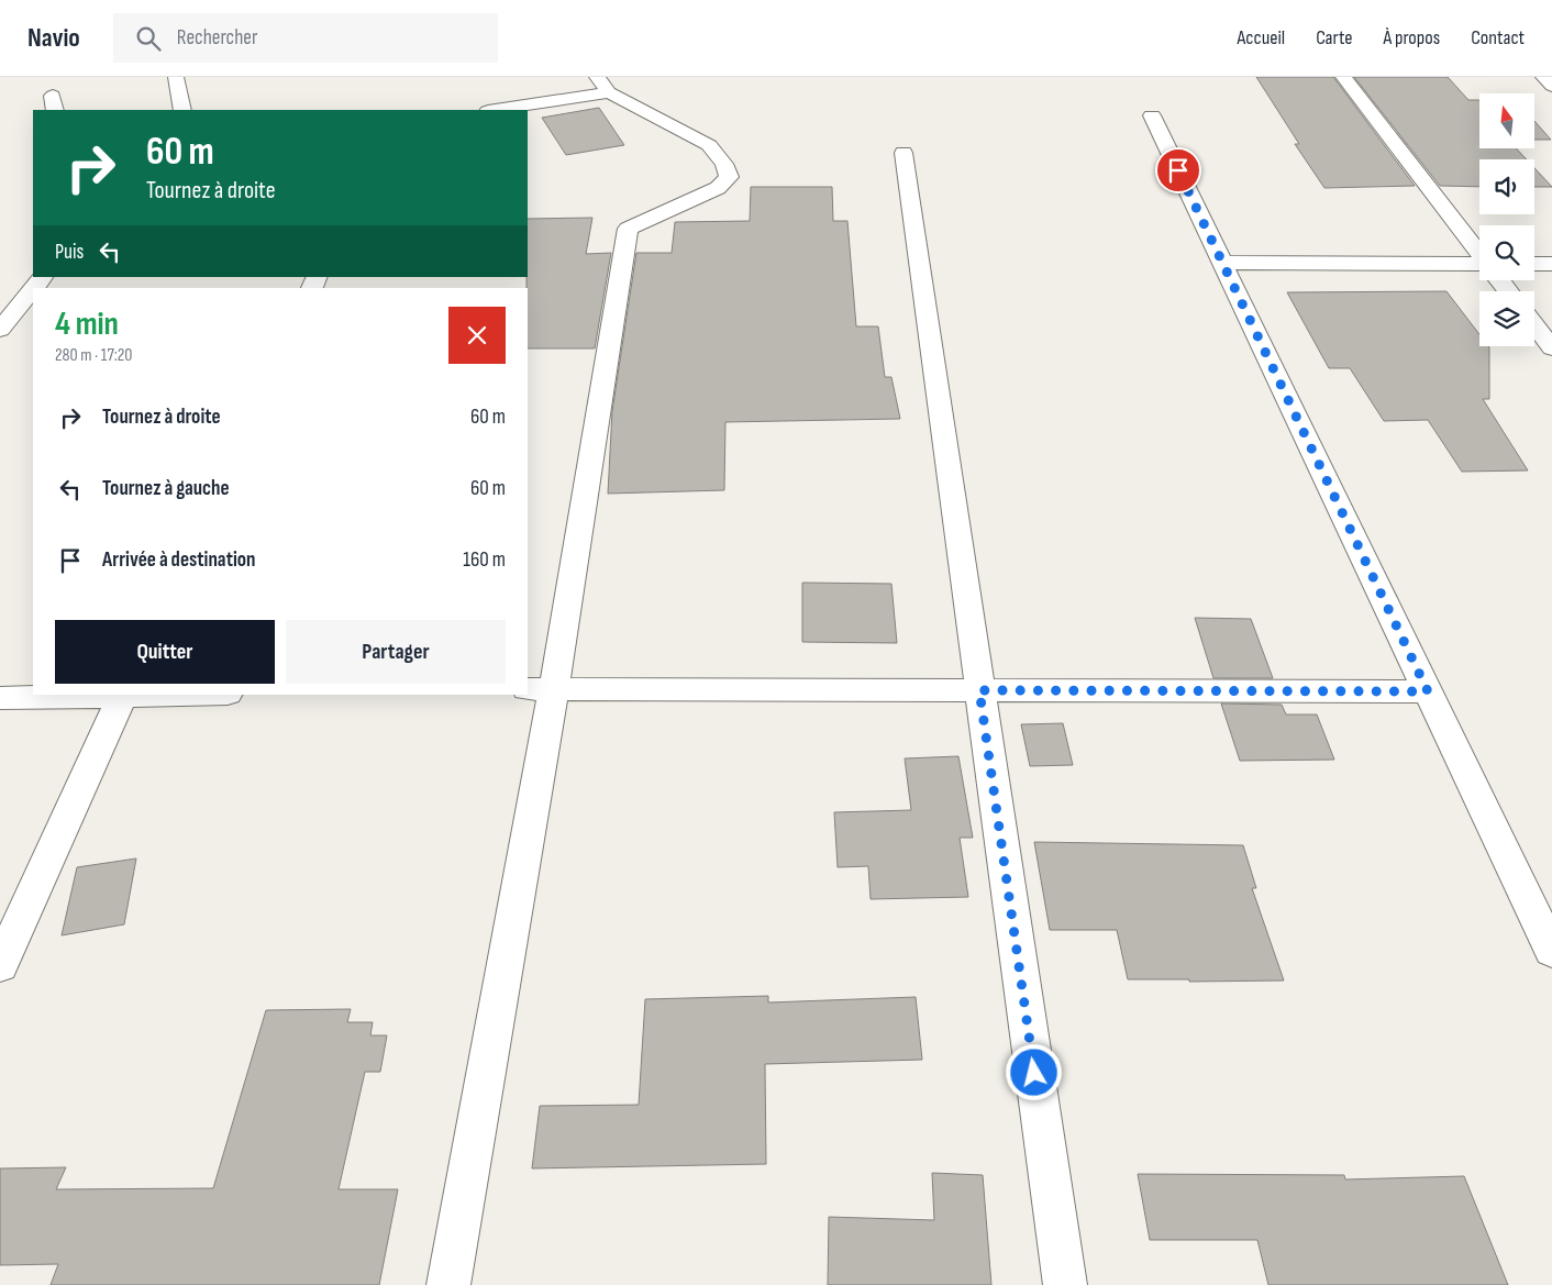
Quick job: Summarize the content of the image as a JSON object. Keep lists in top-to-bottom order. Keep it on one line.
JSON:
{"north":"top","page":{"header":"Navio","search":"Rechercher","nav":["Accueil","Carte","À propos","Contact"],"turn":["60 m","Tournez à droite"],"then":"Puis","heading":["4 min","280 m · 17:20"],"list":[{"name":"Tournez à droite","value":"60 m"},{"name":"Tournez à gauche","value":"60 m"},{"name":"Arrivée à destination","value":"160 m"}],"buttons":["Quitter","Partager"]}}
